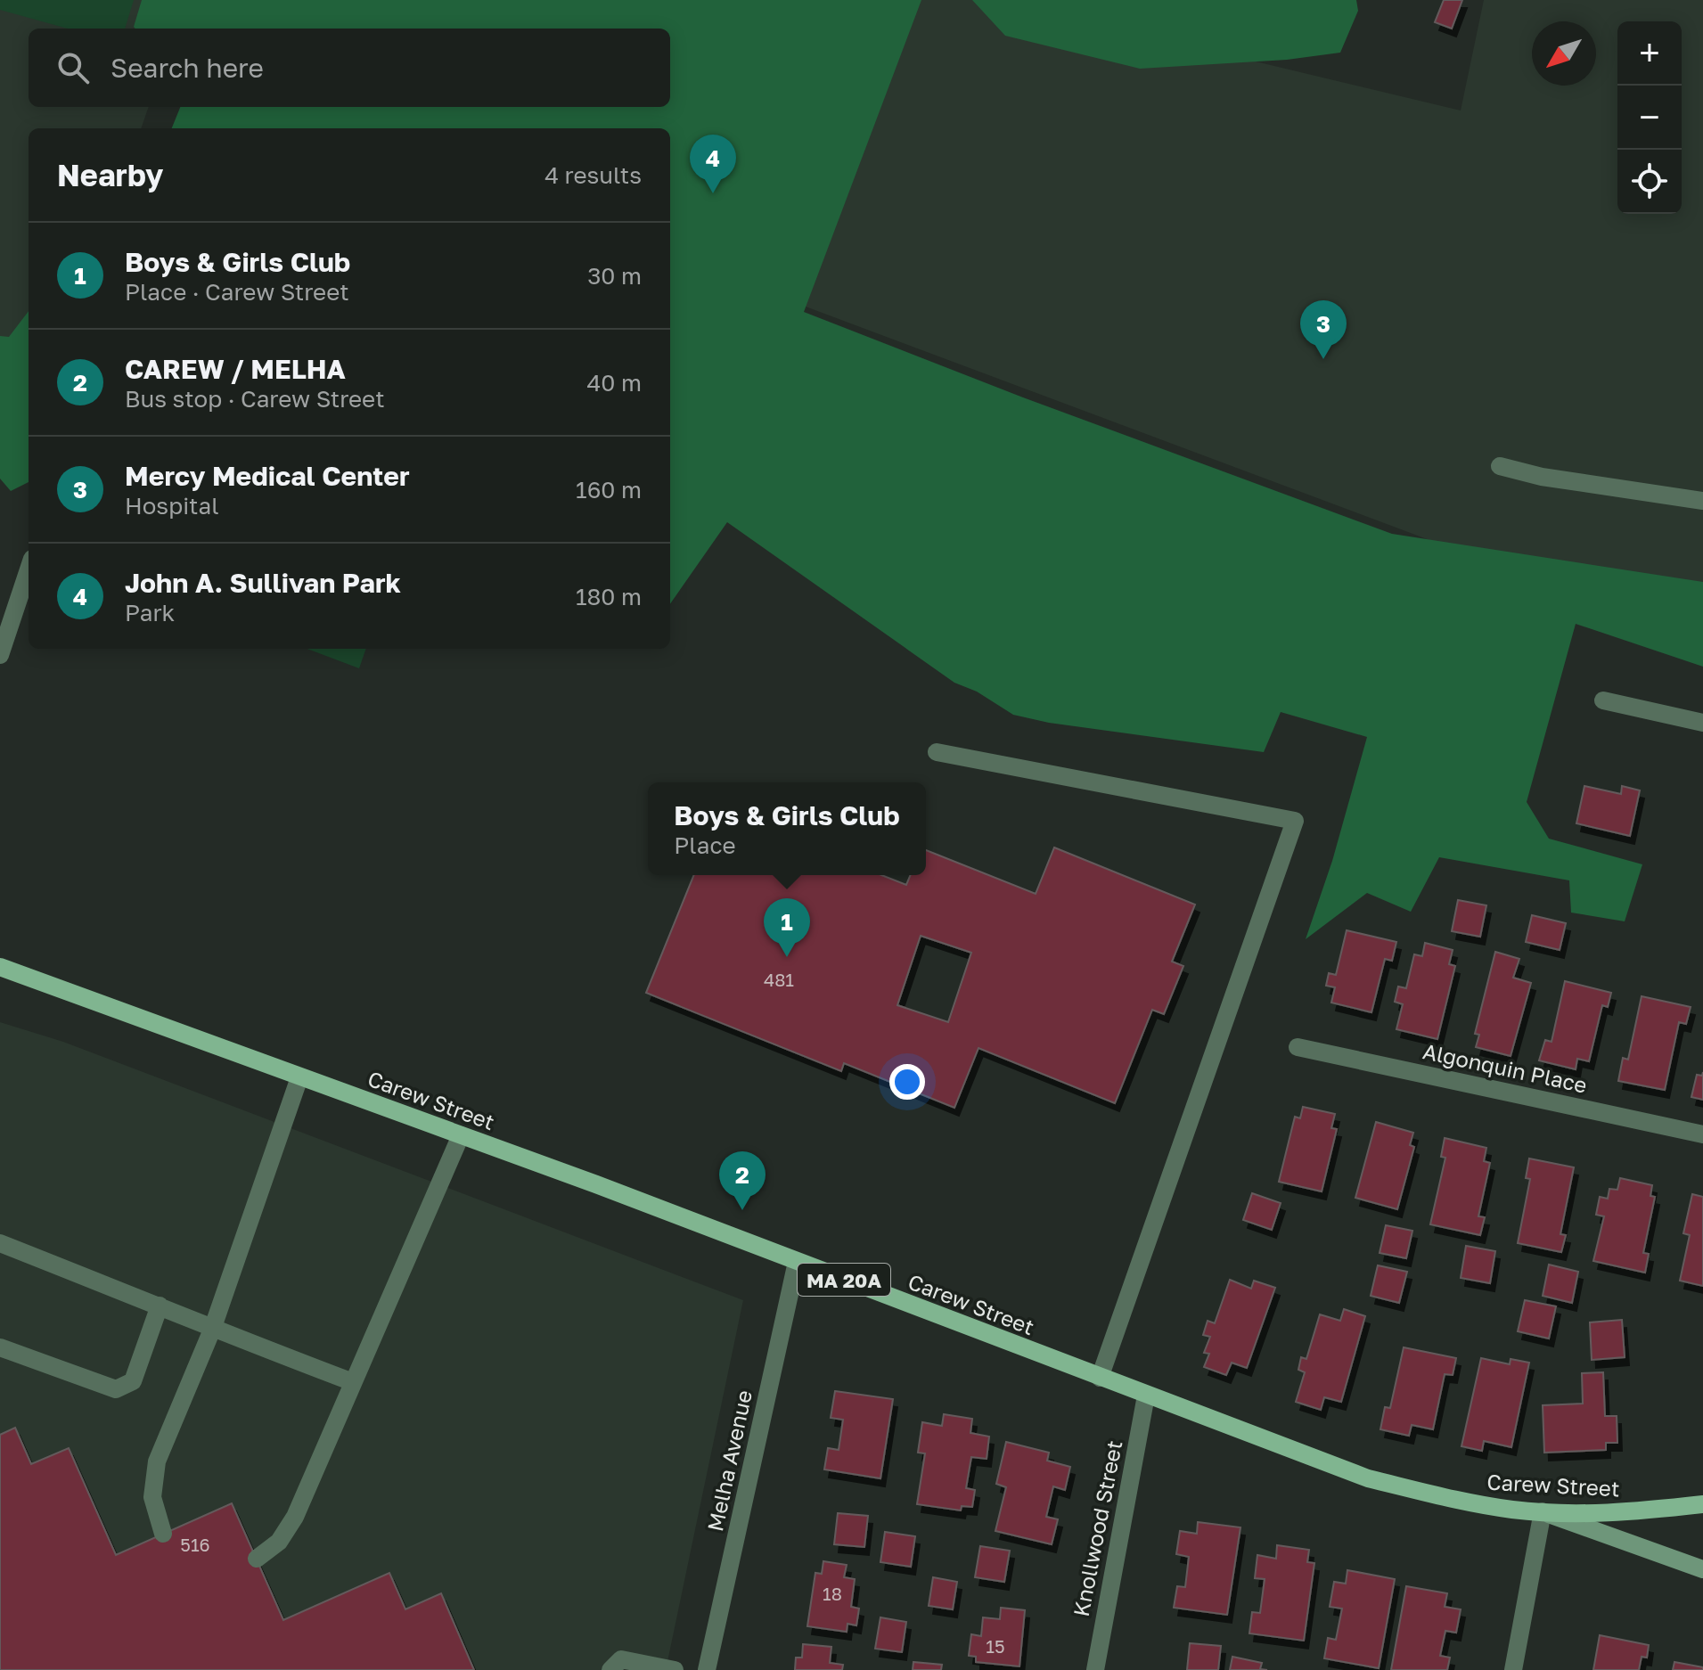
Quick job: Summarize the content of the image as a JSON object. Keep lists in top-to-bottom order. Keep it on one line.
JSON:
{"streets":{"main road":["Carew Street","MA 20A"],"street":["Algonquin Place","Melha Avenue","Knollwood Street"]},"crossings":[["Carew Street","Melha Avenue"],["Carew Street","Knollwood Street"]],"house_numbers":["481","516","18","15"],"north":"bottom left","page":{"map_buttons":["+","−"],"search":"Search here","heading":["Nearby","4 results"],"pins":["4","3","1","2"],"list":[{"mark":"1","name":"Boys & Girls Club","note":"Place · Carew Street","value":"30 m"},{"mark":"2","name":"CAREW / MELHA","note":"Bus stop · Carew Street","value":"40 m"},{"mark":"3","name":"Mercy Medical Center","note":"Hospital","value":"160 m"},{"mark":"4","name":"John A. Sullivan Park","note":"Park","value":"180 m"}],"popup":["Boys & Girls Club","Place"]}}
